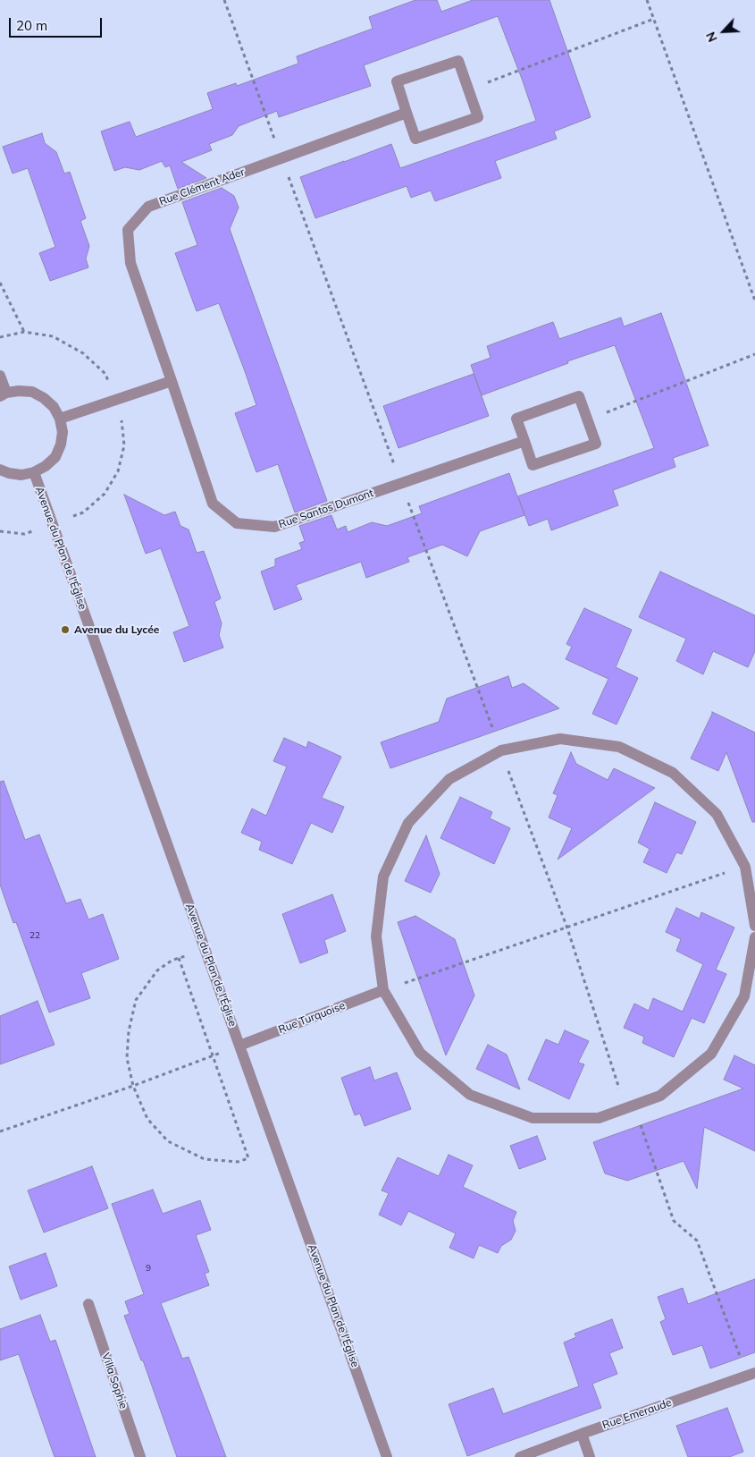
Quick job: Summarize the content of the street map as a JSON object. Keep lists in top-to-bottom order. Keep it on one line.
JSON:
{"streets":{"street":["Rue Clément Ader","Rue Santos Dumont","Avenue du Plan de l'Église","Rue Turquoise","Villa Sophie","Rue Emeraude"]},"crossings":[["Rue Clément Ader","Rue Santos Dumont"],["Avenue du Plan de l'Église","Rue Turquoise"]],"places":["Avenue du Lycée"],"house_numbers":["22","9"],"scale_bar":"20 m","north":"bottom left"}
